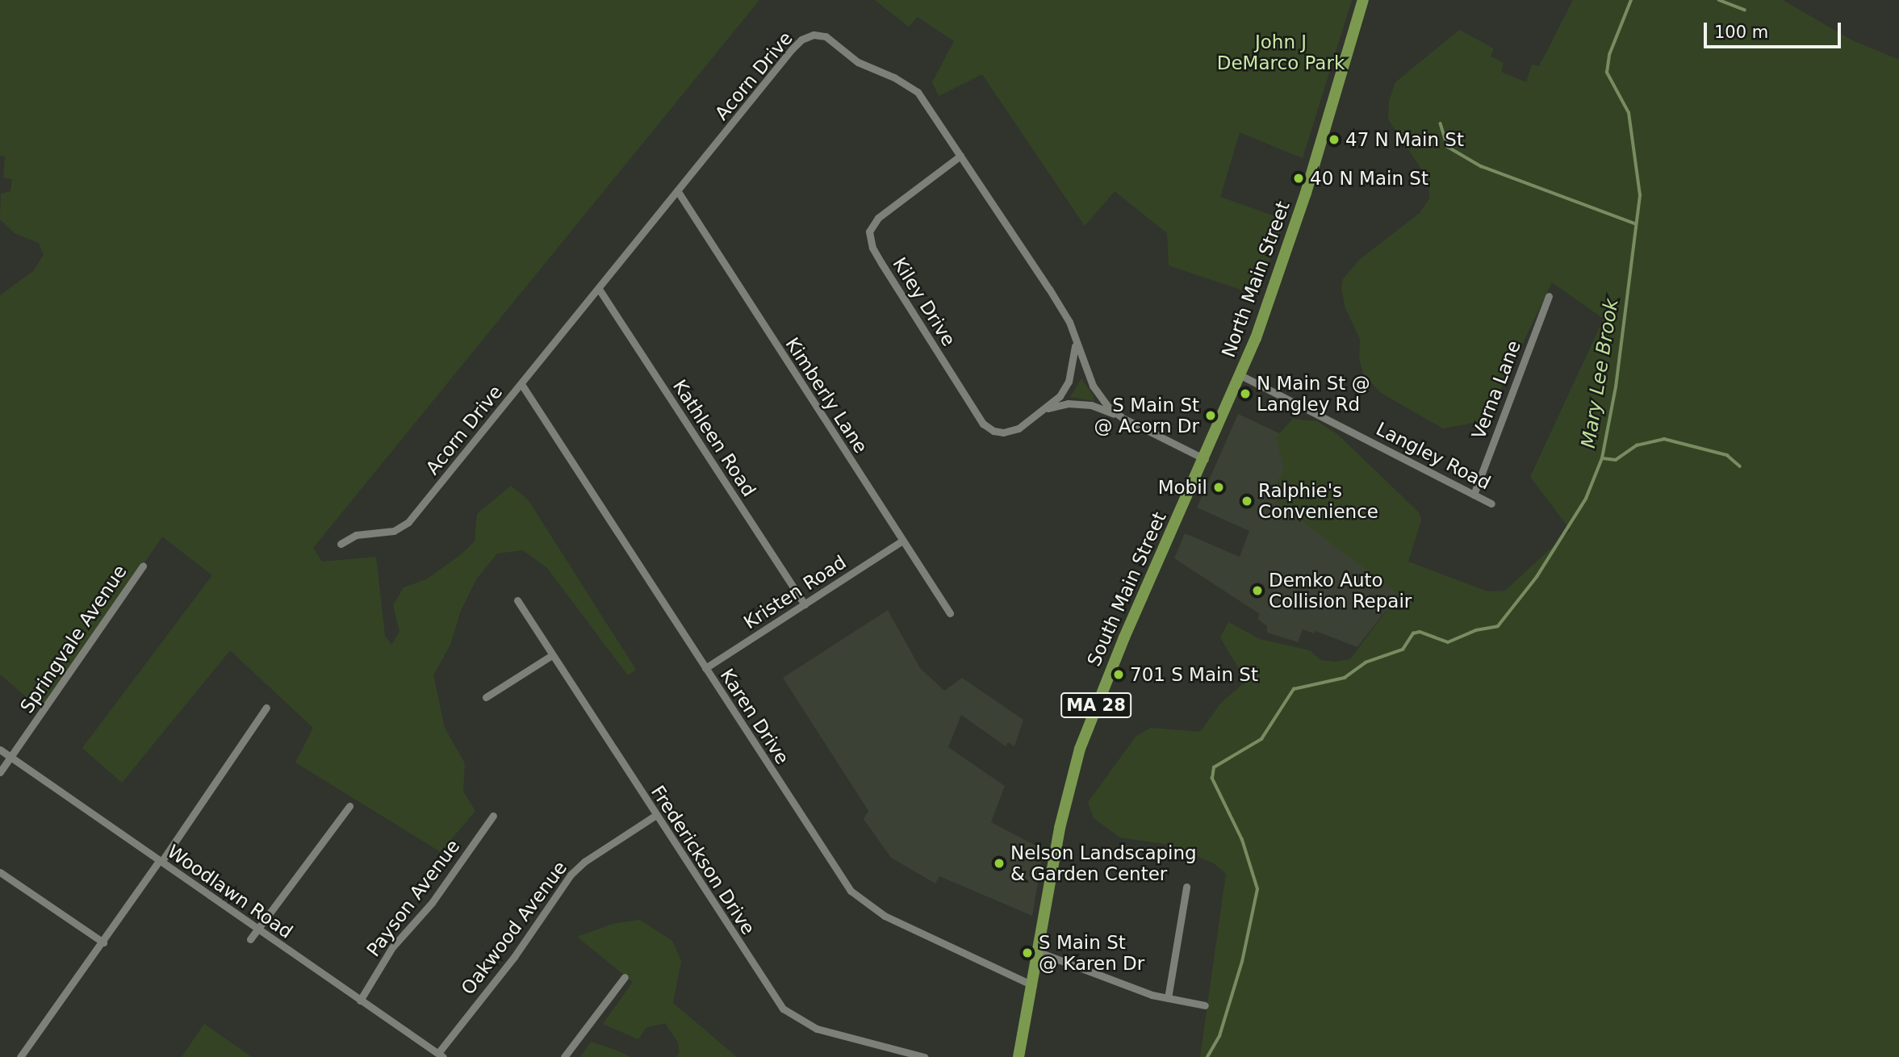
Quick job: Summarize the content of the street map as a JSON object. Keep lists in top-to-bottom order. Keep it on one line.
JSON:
{"streets":{"main road":["North Main Street","South Main Street","MA 28"],"street":["Acorn Drive","Kiley Drive","Verna Lane","Kimberly Lane","Kathleen Road","Langley Road","Kristen Road","Springvale Avenue","Karen Drive","Frederickson Drive","Woodlawn Road","Payson Avenue","Oakwood Avenue"]},"crossings":[["Acorn Drive","Kiley Drive"],["Acorn Drive","Kimberly Lane"],["Acorn Drive","Kathleen Road"],["Acorn Drive","South Main Street"],["Acorn Drive","Karen Drive"],["North Main Street","Langley Road"],["North Main Street","South Main Street"],["Verna Lane","Langley Road"],["Kimberly Lane","Kristen Road"],["Kathleen Road","Kristen Road"],["Langley Road","South Main Street"],["South Main Street","Karen Drive"],["Kristen Road","Karen Drive"],["Springvale Avenue","Woodlawn Road"],["Frederickson Drive","Oakwood Avenue"],["Woodlawn Road","Payson Avenue"],["Woodlawn Road","Oakwood Avenue"]],"water":["Mary Lee Brook"],"parks":["John J DeMarco Park"],"places":["47 N Main St","40 N Main St","N Main St @ Langley Rd","S Main St @ Acorn Dr","Mobil","Ralphie's Convenience","Demko Auto Collision Repair","701 S Main St","Nelson Landscaping & Garden Center","S Main St @ Karen Dr"],"scale_bar":"100 m"}
